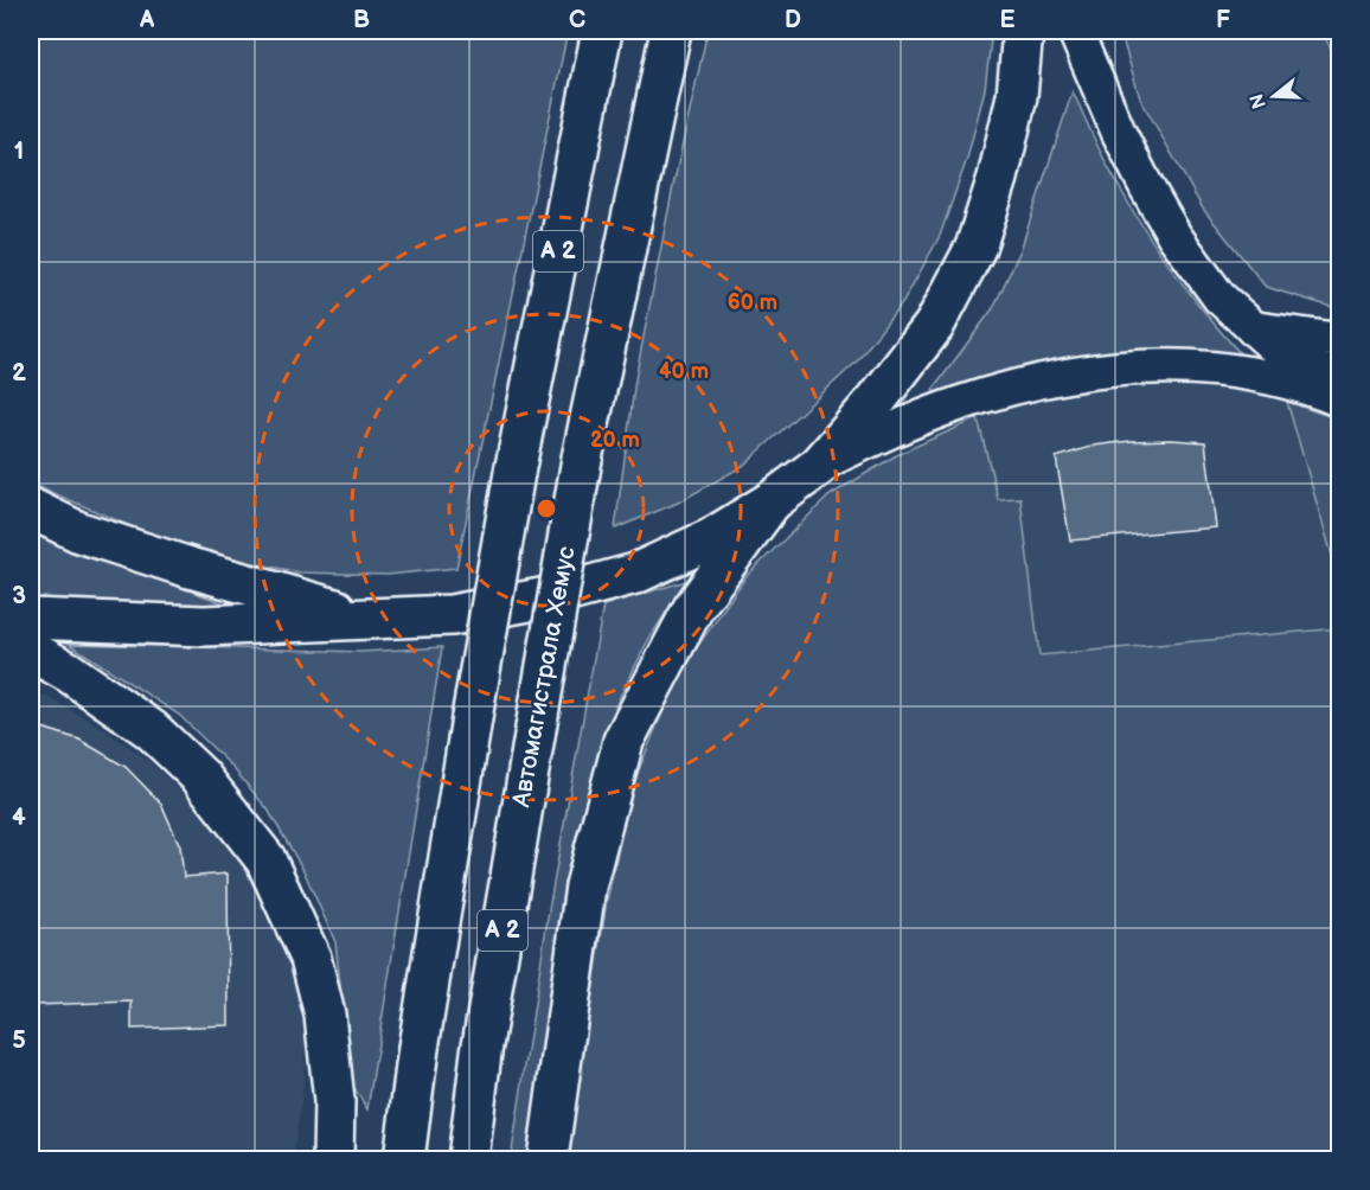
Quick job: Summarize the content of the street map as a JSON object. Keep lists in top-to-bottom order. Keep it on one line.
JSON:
{"streets":{"main road":["A 2","Автомагистрала Хемус"]},"north":"left","grid":{"columns":["A","B","C","D","E","F"],"rows":["1","2","3","4","5"]},"rings":["60 m","40 m","20 m"]}
